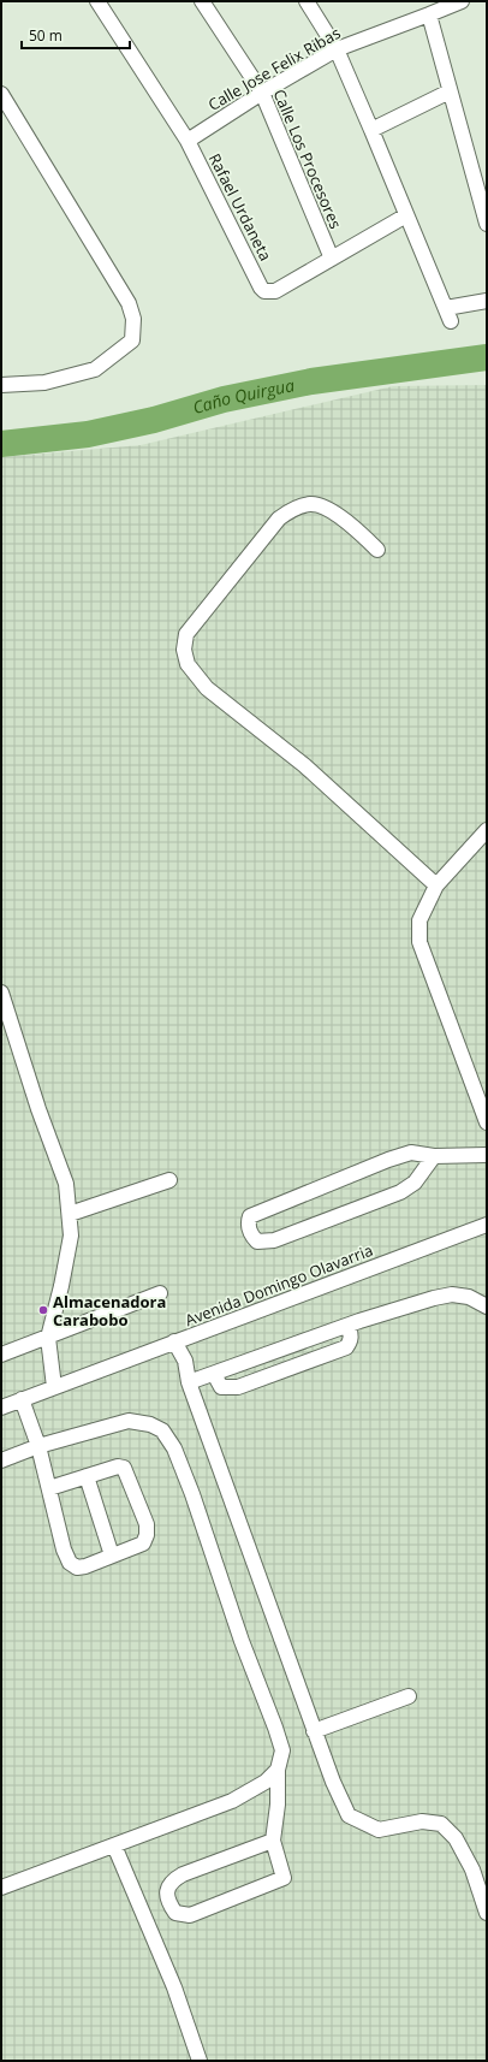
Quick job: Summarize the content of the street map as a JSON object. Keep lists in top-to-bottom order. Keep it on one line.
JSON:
{"streets":{"street":["Calle Jose Felix Ribas","Calle Los Procesores","Rafael Urdaneta","Avenida Domingo Olavarria"]},"crossings":[["Calle Jose Felix Ribas","Calle Los Procesores"],["Calle Jose Felix Ribas","Rafael Urdaneta"],["Calle Los Procesores","Rafael Urdaneta"]],"water":["Caño Quirgua"],"places":["Almacenadora Carabobo"],"scale_bar":"50 m"}
